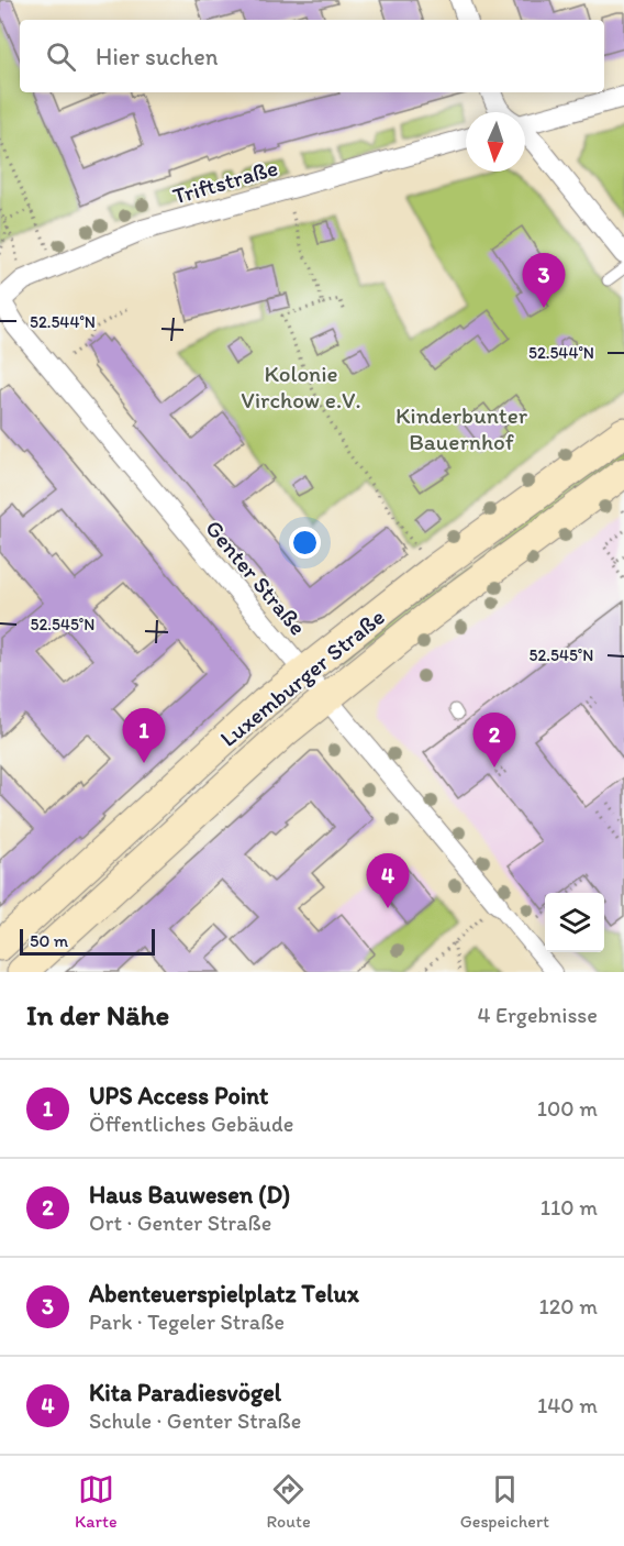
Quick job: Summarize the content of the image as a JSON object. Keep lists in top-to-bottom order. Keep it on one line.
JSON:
{"streets":{"main road":["Luxemburger Straße"],"street":["Triftstraße","Genter Straße"]},"crossings":[["Triftstraße","Genter Straße"],["Genter Straße","Luxemburger Straße"]],"parks":["Kolonie Virchow e.V.","Kinderbunter Bauernhof"],"scale_bar":"50 m","north":"bottom","page":{"search":"Hier suchen","pins":["3","1","2","4"],"scale":"50 m","heading":["In der Nähe","4 Ergebnisse"],"list":[{"mark":"1","name":"UPS Access Point","note":"Öffentliches Gebäude","value":"100 m"},{"mark":"2","name":"Haus Bauwesen (D)","note":"Ort · Genter Straße","value":"110 m"},{"mark":"3","name":"Abenteuerspielplatz Telux","note":"Park · Tegeler Straße","value":"120 m"},{"mark":"4","name":"Kita Paradiesvögel","note":"Schule · Genter Straße","value":"140 m"}],"nav":["Karte","Route","Gespeichert"]},"coordinates":["52.544°N","52.545°N"]}
